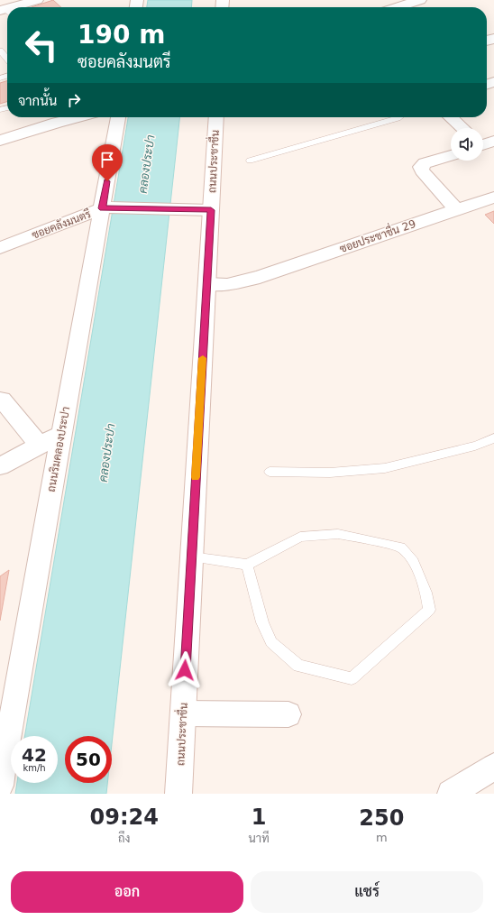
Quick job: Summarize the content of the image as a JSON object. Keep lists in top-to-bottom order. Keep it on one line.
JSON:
{"streets":{"street":["ถนนประชาชื่น","ซอยคลังมนตรี","ซอยประชาชื่น 29","ถนนริมคลองประปา"]},"crossings":[["ถนนประชาชื่น","ซอยคลังมนตรี"],["ถนนประชาชื่น","ซอยประชาชื่น 29"],["ซอยคลังมนตรี","ถนนริมคลองประปา"]],"water":["คลองประปา"],"page":{"turn":["190 m","ซอยคลังมนตรี"],"then":"จากนั้น","speed":"42 km/h","limit":"50","eta":["09:24","ถึง","1","นาที","250","m"],"buttons":["ออก","แชร์"]}}
